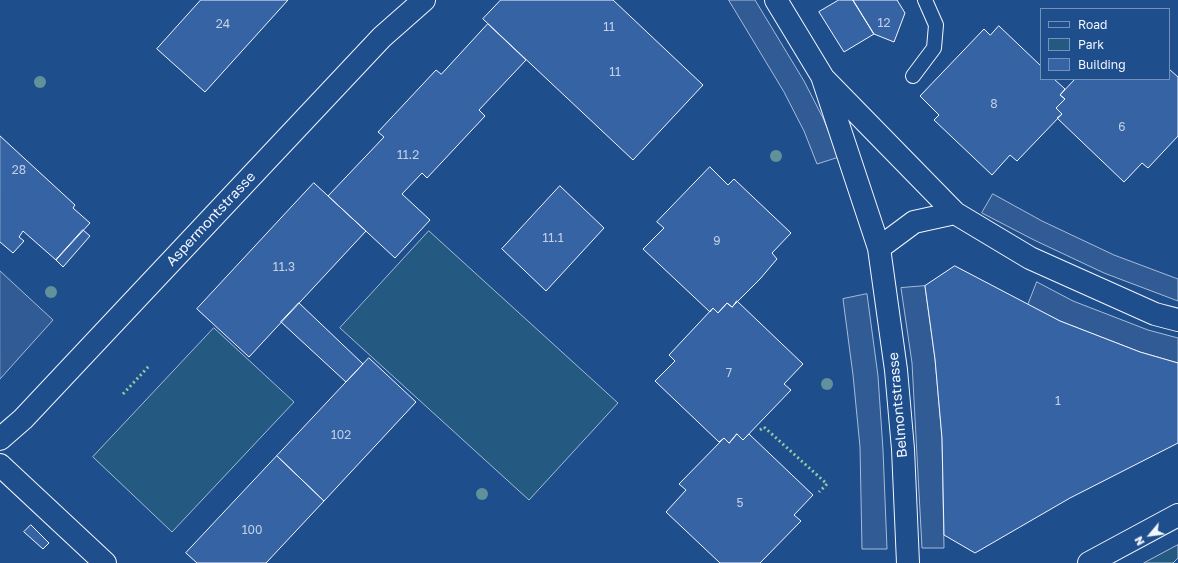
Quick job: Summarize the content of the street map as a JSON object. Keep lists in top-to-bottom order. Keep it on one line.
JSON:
{"streets":{"street":["Aspermontstrasse","Belmontstrasse"]},"house_numbers":["12","24","11","11","8","6","11.2","28","11.1","9","11.3","7","1","102","5","100"],"legend":["Road","Park","Building"],"north":"bottom left"}
